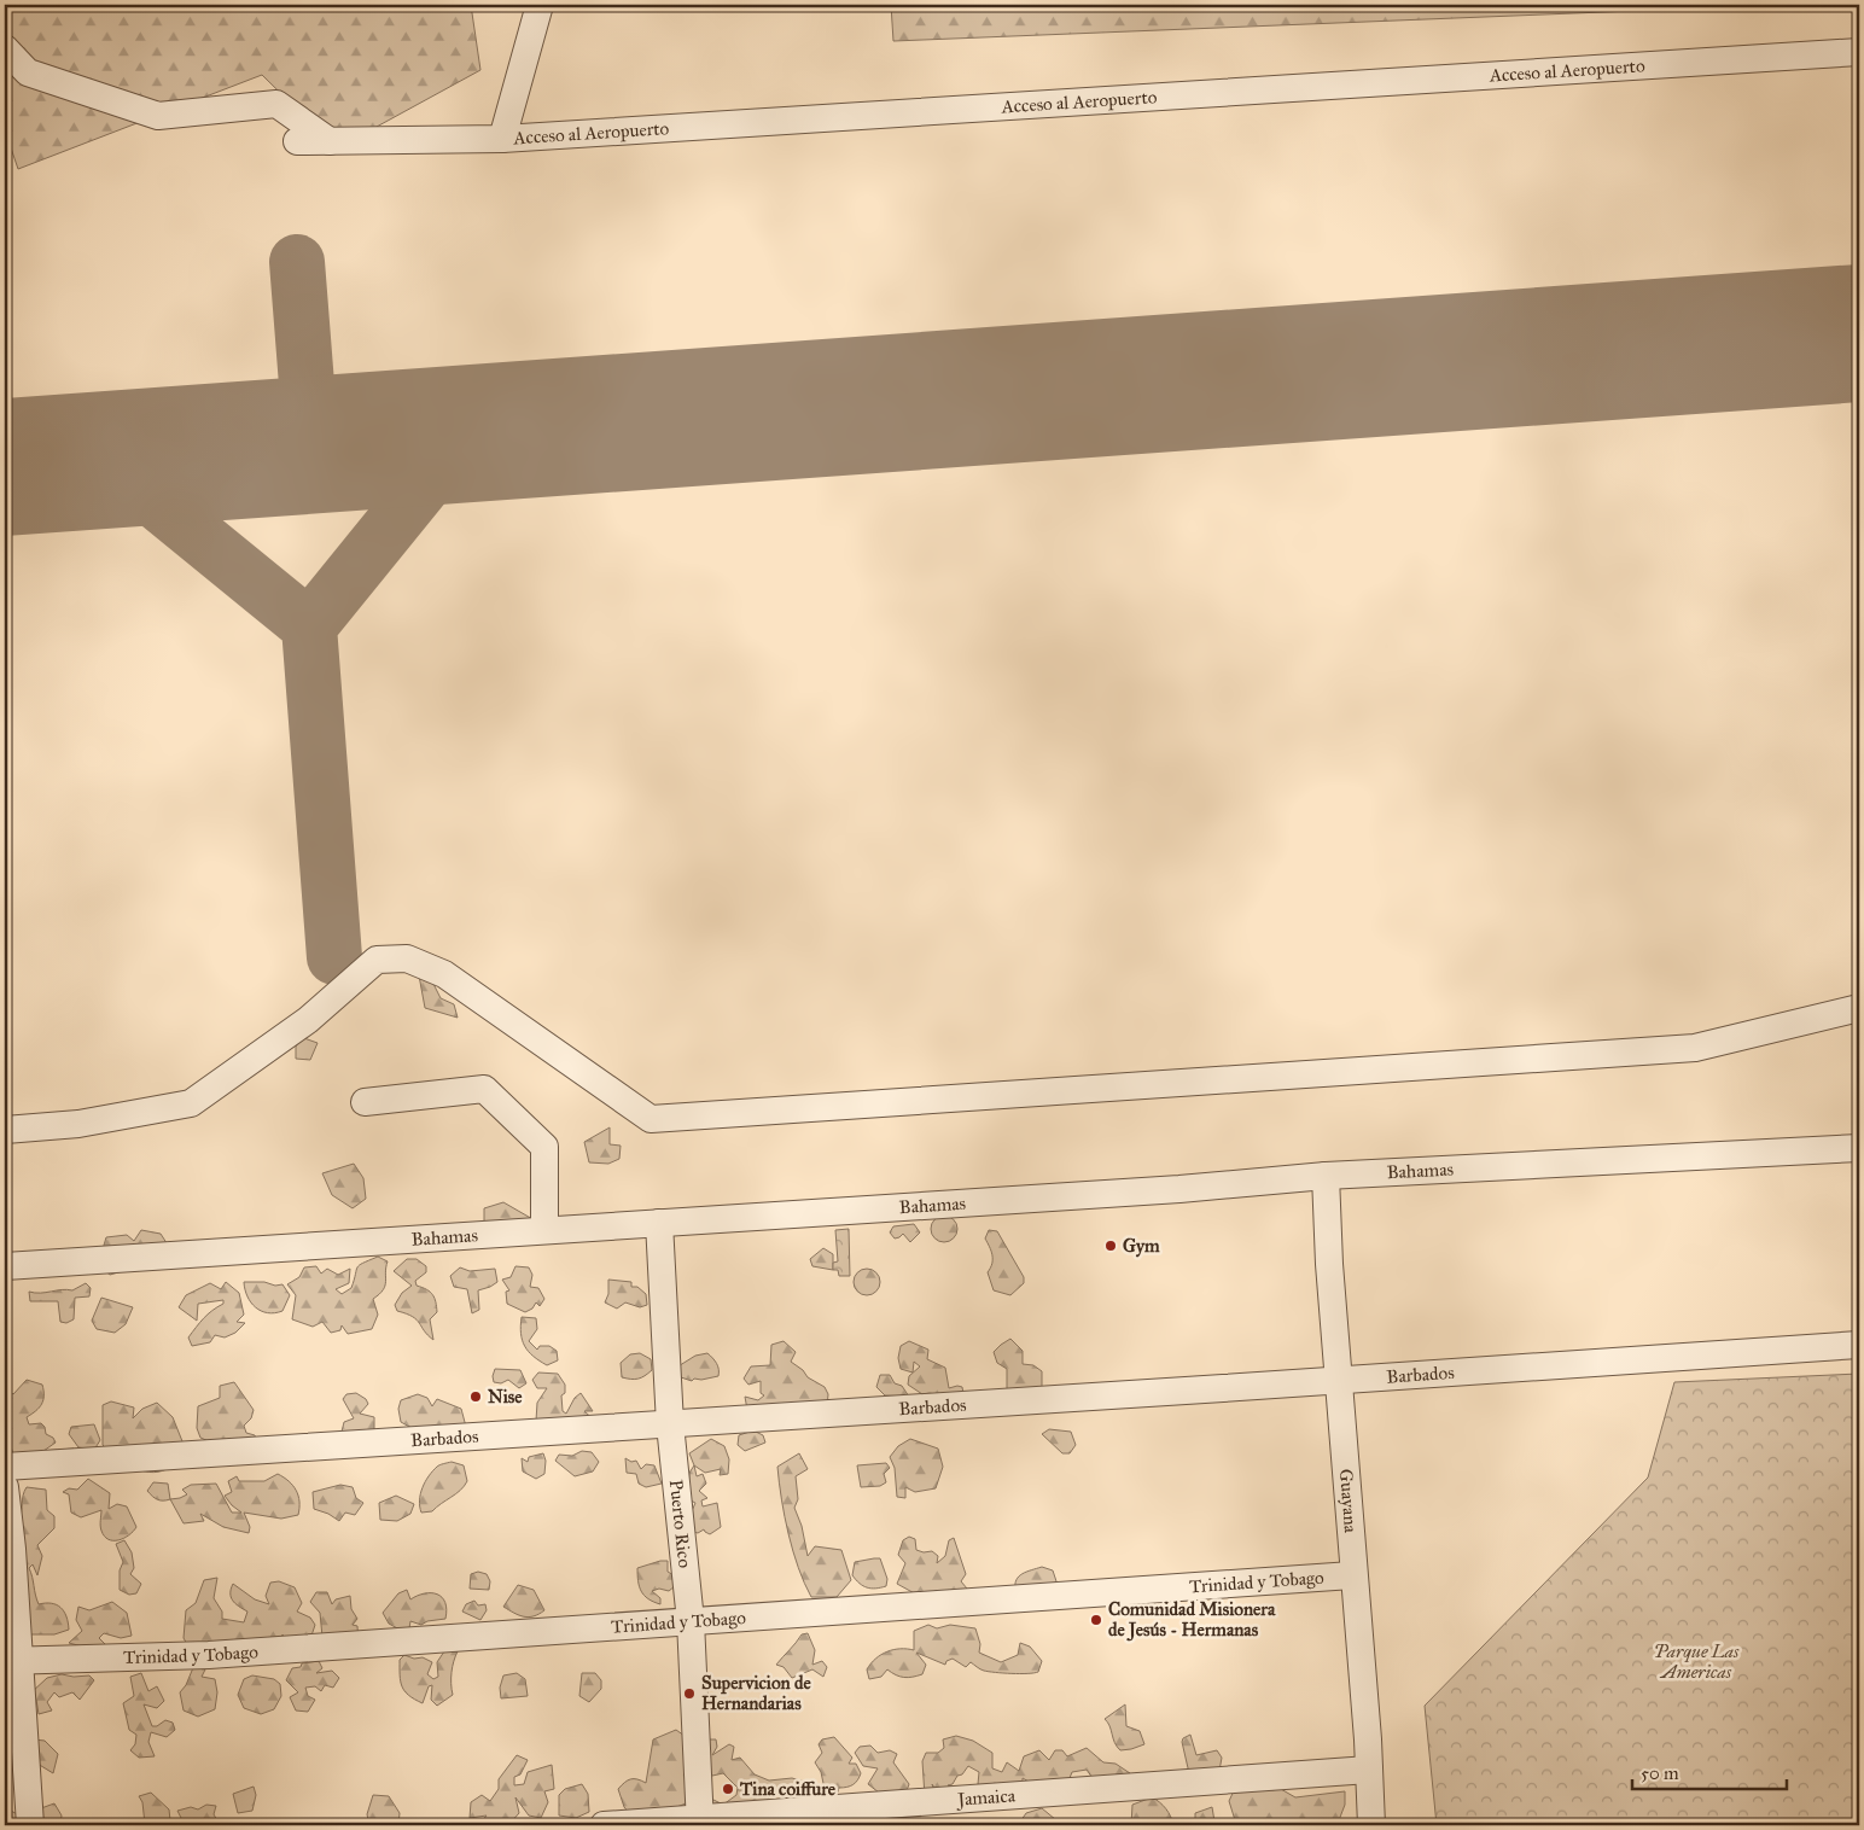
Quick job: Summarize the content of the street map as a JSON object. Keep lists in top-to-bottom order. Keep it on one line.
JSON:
{"streets":{"street":["Acceso al Aeropuerto","Bahamas","Barbados","Guayana","Puerto Rico","Trinidad y Tobago","Jamaica"]},"crossings":[["Bahamas","Guayana"],["Bahamas","Puerto Rico"],["Barbados","Guayana"],["Barbados","Puerto Rico"],["Guayana","Trinidad y Tobago"],["Guayana","Jamaica"],["Puerto Rico","Trinidad y Tobago"],["Puerto Rico","Jamaica"]],"parks":["Parque Las Americas"],"places":["Gym","Nise","Comunidad Misionera de Jesús - Hermanas","Supervicion de Hernandarias","Tina coiffure"],"scale_bar":"50 m"}
